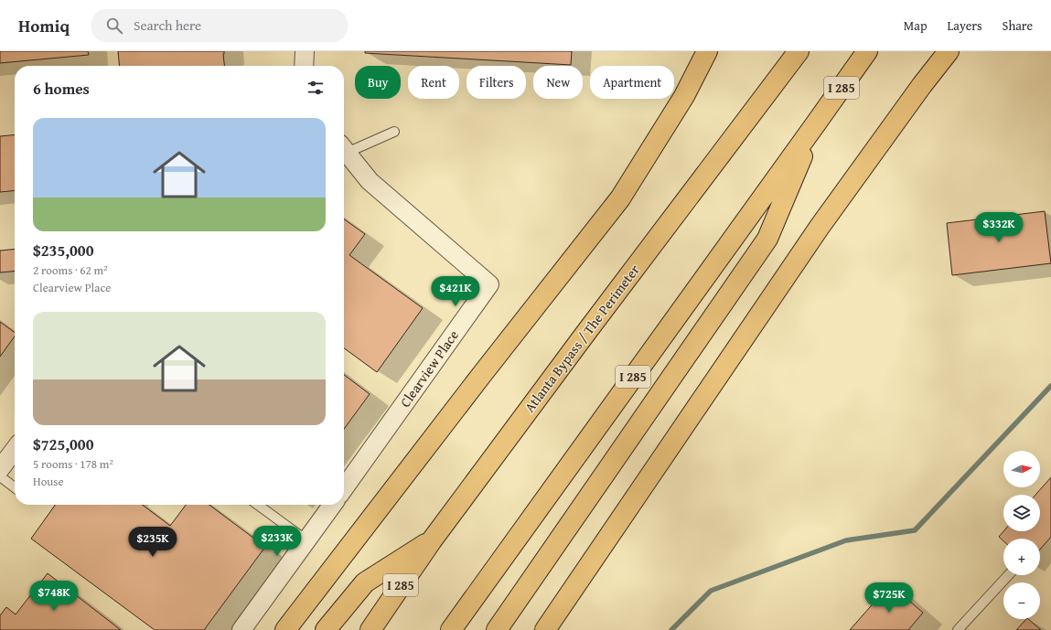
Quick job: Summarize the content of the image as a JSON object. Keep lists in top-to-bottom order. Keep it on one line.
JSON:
{"streets":{"highway":["I 285","Atlanta Bypass / The Perimeter"],"street":["Clearview Place"]},"north":"right","page":{"header":"Homiq","search":"Search here","nav":["Map","Layers","Share"],"chip":["Buy","Rent","Filters","New","Apartment"],"heading":"6 homes","list":[{"name":"$235,000","note":"2 rooms · 62 m² · Clearview Place"},{"name":"$725,000","note":"5 rooms · 178 m² · House"}],"price":["$332K","$421K","$233K","$235K","$748K","$725K"],"map_buttons":["+","−"]}}
